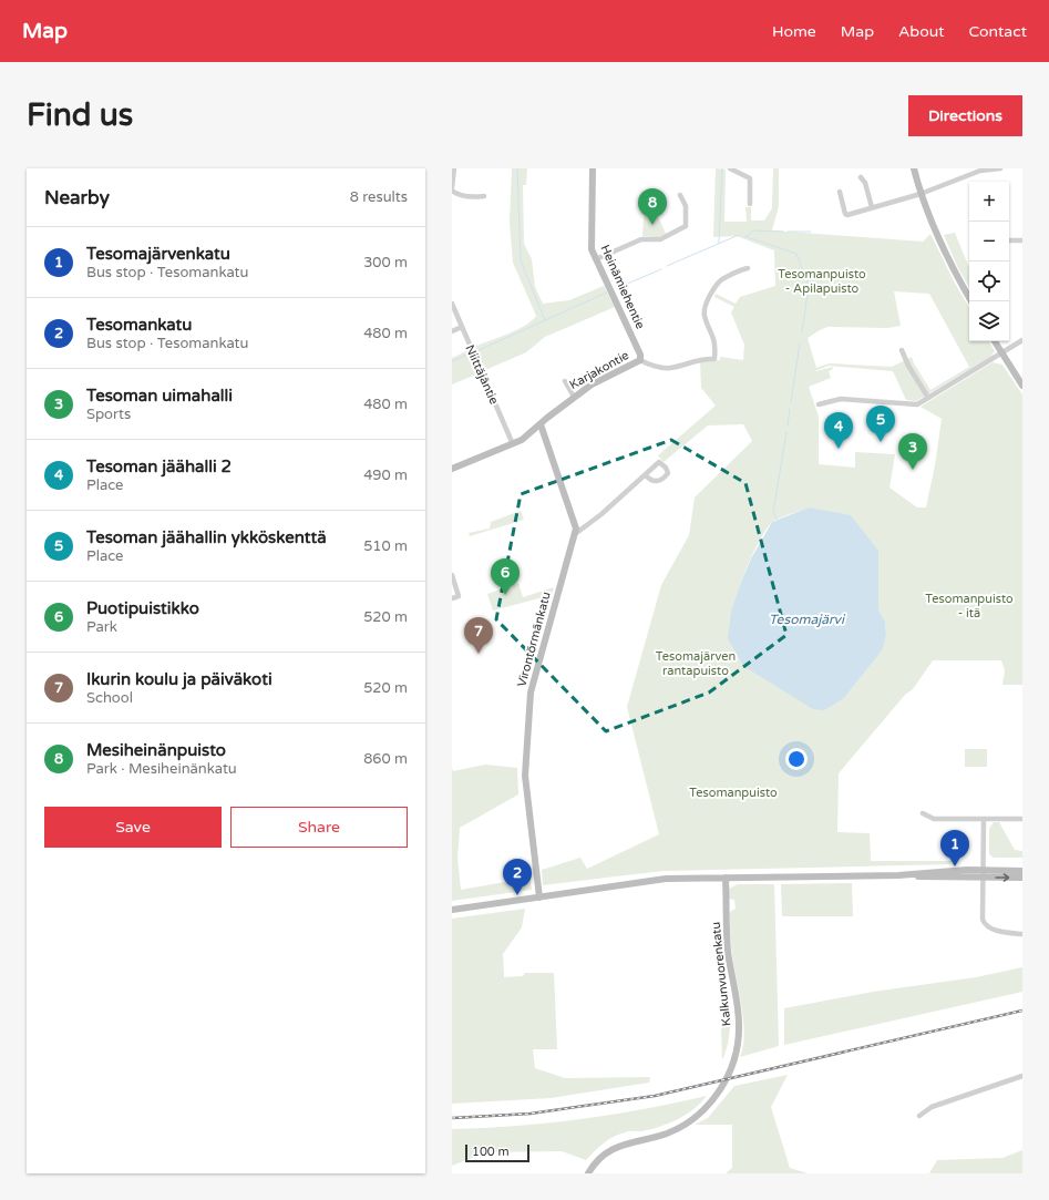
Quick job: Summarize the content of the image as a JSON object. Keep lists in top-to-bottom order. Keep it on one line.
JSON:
{"streets":{"street":["Heinämiehentie","Karjakontie","Niittäjäntie","Virontörmänkatu","Kalkunvuorenkatu"]},"crossings":[["Heinämiehentie","Karjakontie"],["Karjakontie","Niittäjäntie"]],"water":["Tesomajärvi"],"parks":["Tesomanpuisto - Apilapuisto","Tesomanpuisto - itä","Tesomajärven rantapuisto","Tesomanpuisto"],"scale_bar":"100 m","page":{"header":"Map","nav":["Home","Map","About","Contact"],"buttons":["Directions",["Save","Share"]],"title":"Find us","heading":["Nearby","8 results"],"map_buttons":["+","−"],"pins":["8","5","4","3","6","7","1","2"],"list":[{"mark":"1","name":"Tesomajärvenkatu","note":"Bus stop · Tesomankatu","value":"300 m"},{"mark":"2","name":"Tesomankatu","note":"Bus stop · Tesomankatu","value":"480 m"},{"mark":"3","name":"Tesoman uimahalli","note":"Sports","value":"480 m"},{"mark":"4","name":"Tesoman jäähalli 2","note":"Place","value":"490 m"},{"mark":"5","name":"Tesoman jäähallin ykköskenttä","note":"Place","value":"510 m"},{"mark":"6","name":"Puotipuistikko","note":"Park","value":"520 m"},{"mark":"7","name":"Ikurin koulu ja päiväkoti","note":"School","value":"520 m"},{"mark":"8","name":"Mesiheinänpuisto","note":"Park · Mesiheinänkatu","value":"860 m"}],"scale":"100 m"}}
